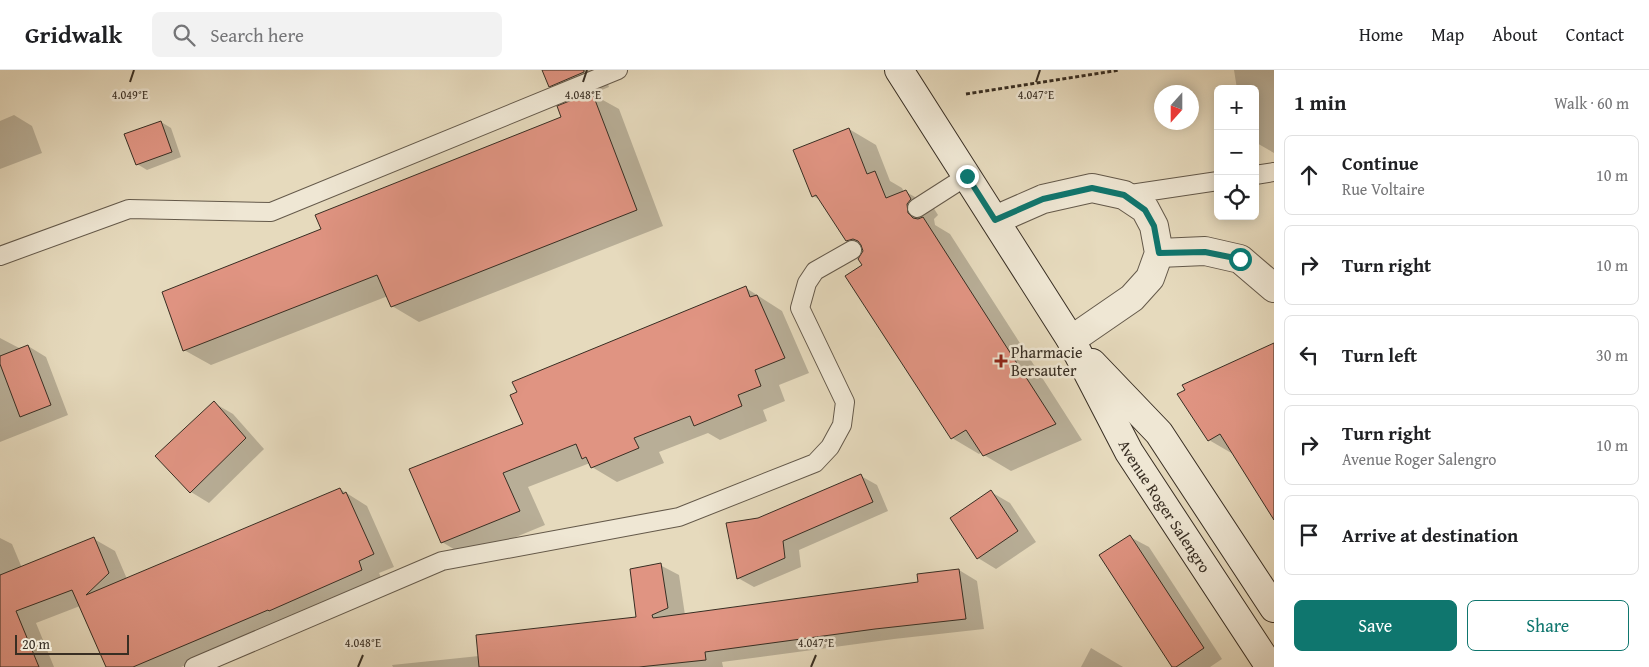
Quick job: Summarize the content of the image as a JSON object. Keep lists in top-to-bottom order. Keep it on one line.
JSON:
{"streets":{"main road":["Avenue Roger Salengro"]},"places":{"health":["Pharmacie Bersauter"]},"scale_bar":"20 m","north":"bottom","page":{"header":"Gridwalk","search":"Search here","nav":["Home","Map","About","Contact"],"heading":["1 min","Walk · 60 m"],"map_buttons":["+","−"],"list":[["Continue","Rue Voltaire","10 m"],["Turn right","10 m"],["Turn left","30 m"],["Turn right","Avenue Roger Salengro","10 m"],"Arrive at destination"],"buttons":["Save","Share"],"scale":"20 m"},"coordinates":["4.048°E","4.049°E","4.047°E"]}
